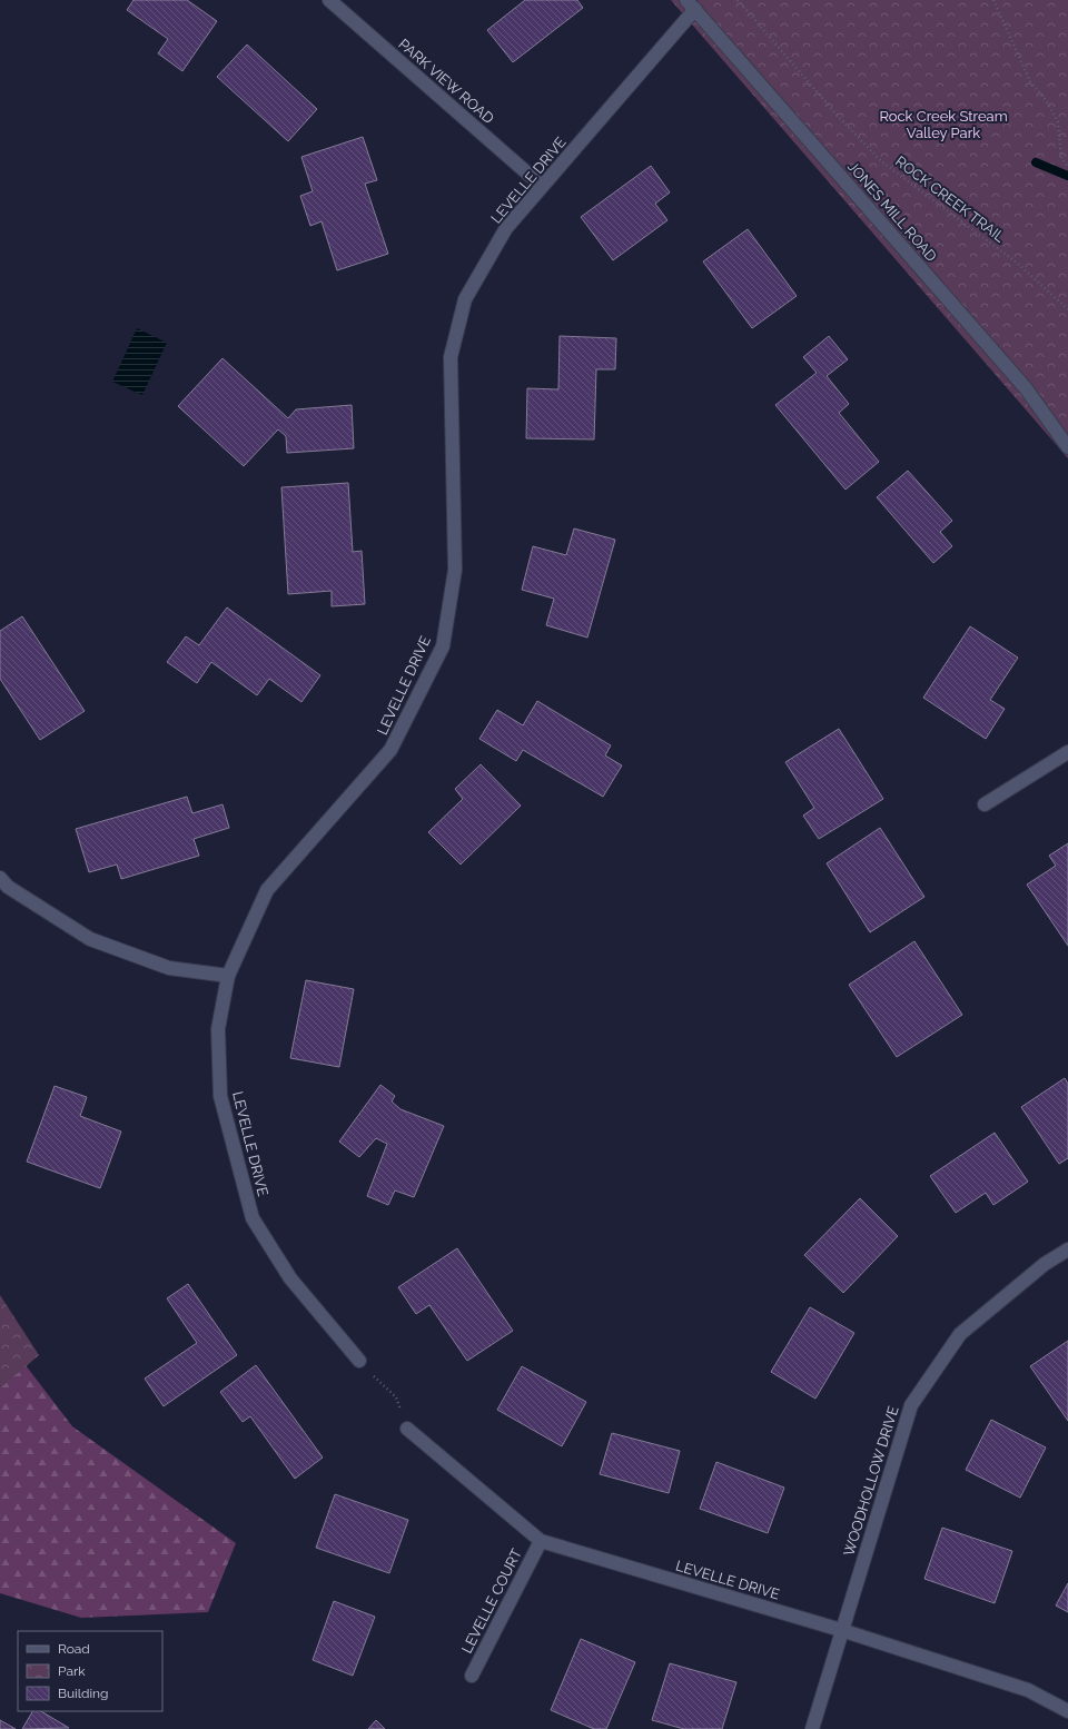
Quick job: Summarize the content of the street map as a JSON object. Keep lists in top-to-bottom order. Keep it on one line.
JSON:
{"streets":{"street":["PARK VIEW ROAD","LEVELLE DRIVE","JONES MILL ROAD","WOODHOLLOW DRIVE","LEVELLE COURT"],"path":["ROCK CREEK TRAIL"]},"crossings":[["PARK VIEW ROAD","LEVELLE DRIVE"],["LEVELLE DRIVE","JONES MILL ROAD"],["LEVELLE DRIVE","WOODHOLLOW DRIVE"],["LEVELLE DRIVE","LEVELLE COURT"]],"parks":["Rock Creek Stream Valley Park"],"legend":["Road","Park","Building"]}
